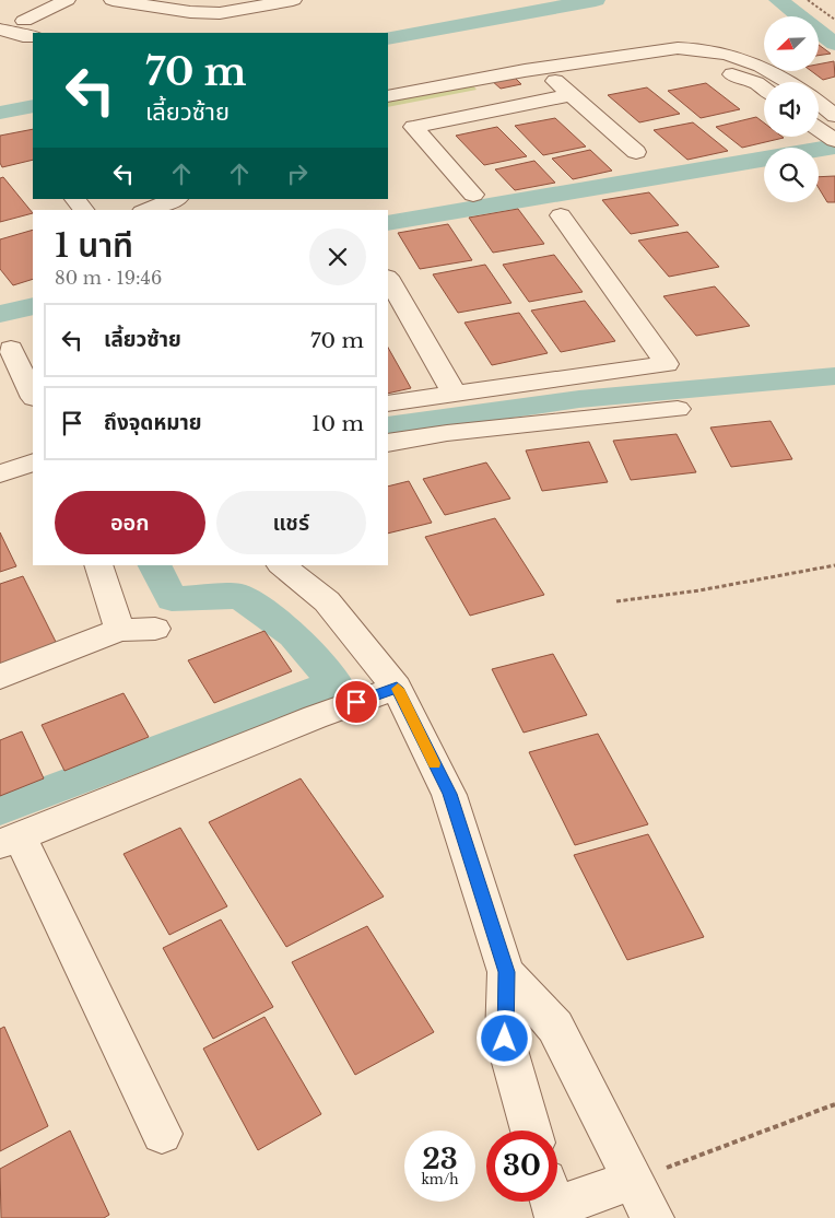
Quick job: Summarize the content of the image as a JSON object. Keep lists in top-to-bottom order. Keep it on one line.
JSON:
{"north":"bottom left","page":{"turn":["70 m","เลี้ยวซ้าย"],"heading":["1 นาที","80 m · 19:46"],"list":[{"name":"เลี้ยวซ้าย","value":"70 m"},{"name":"ถึงจุดหมาย","value":"10 m"}],"buttons":["ออก","แชร์"],"speed":"23 km/h","limit":"30"}}
